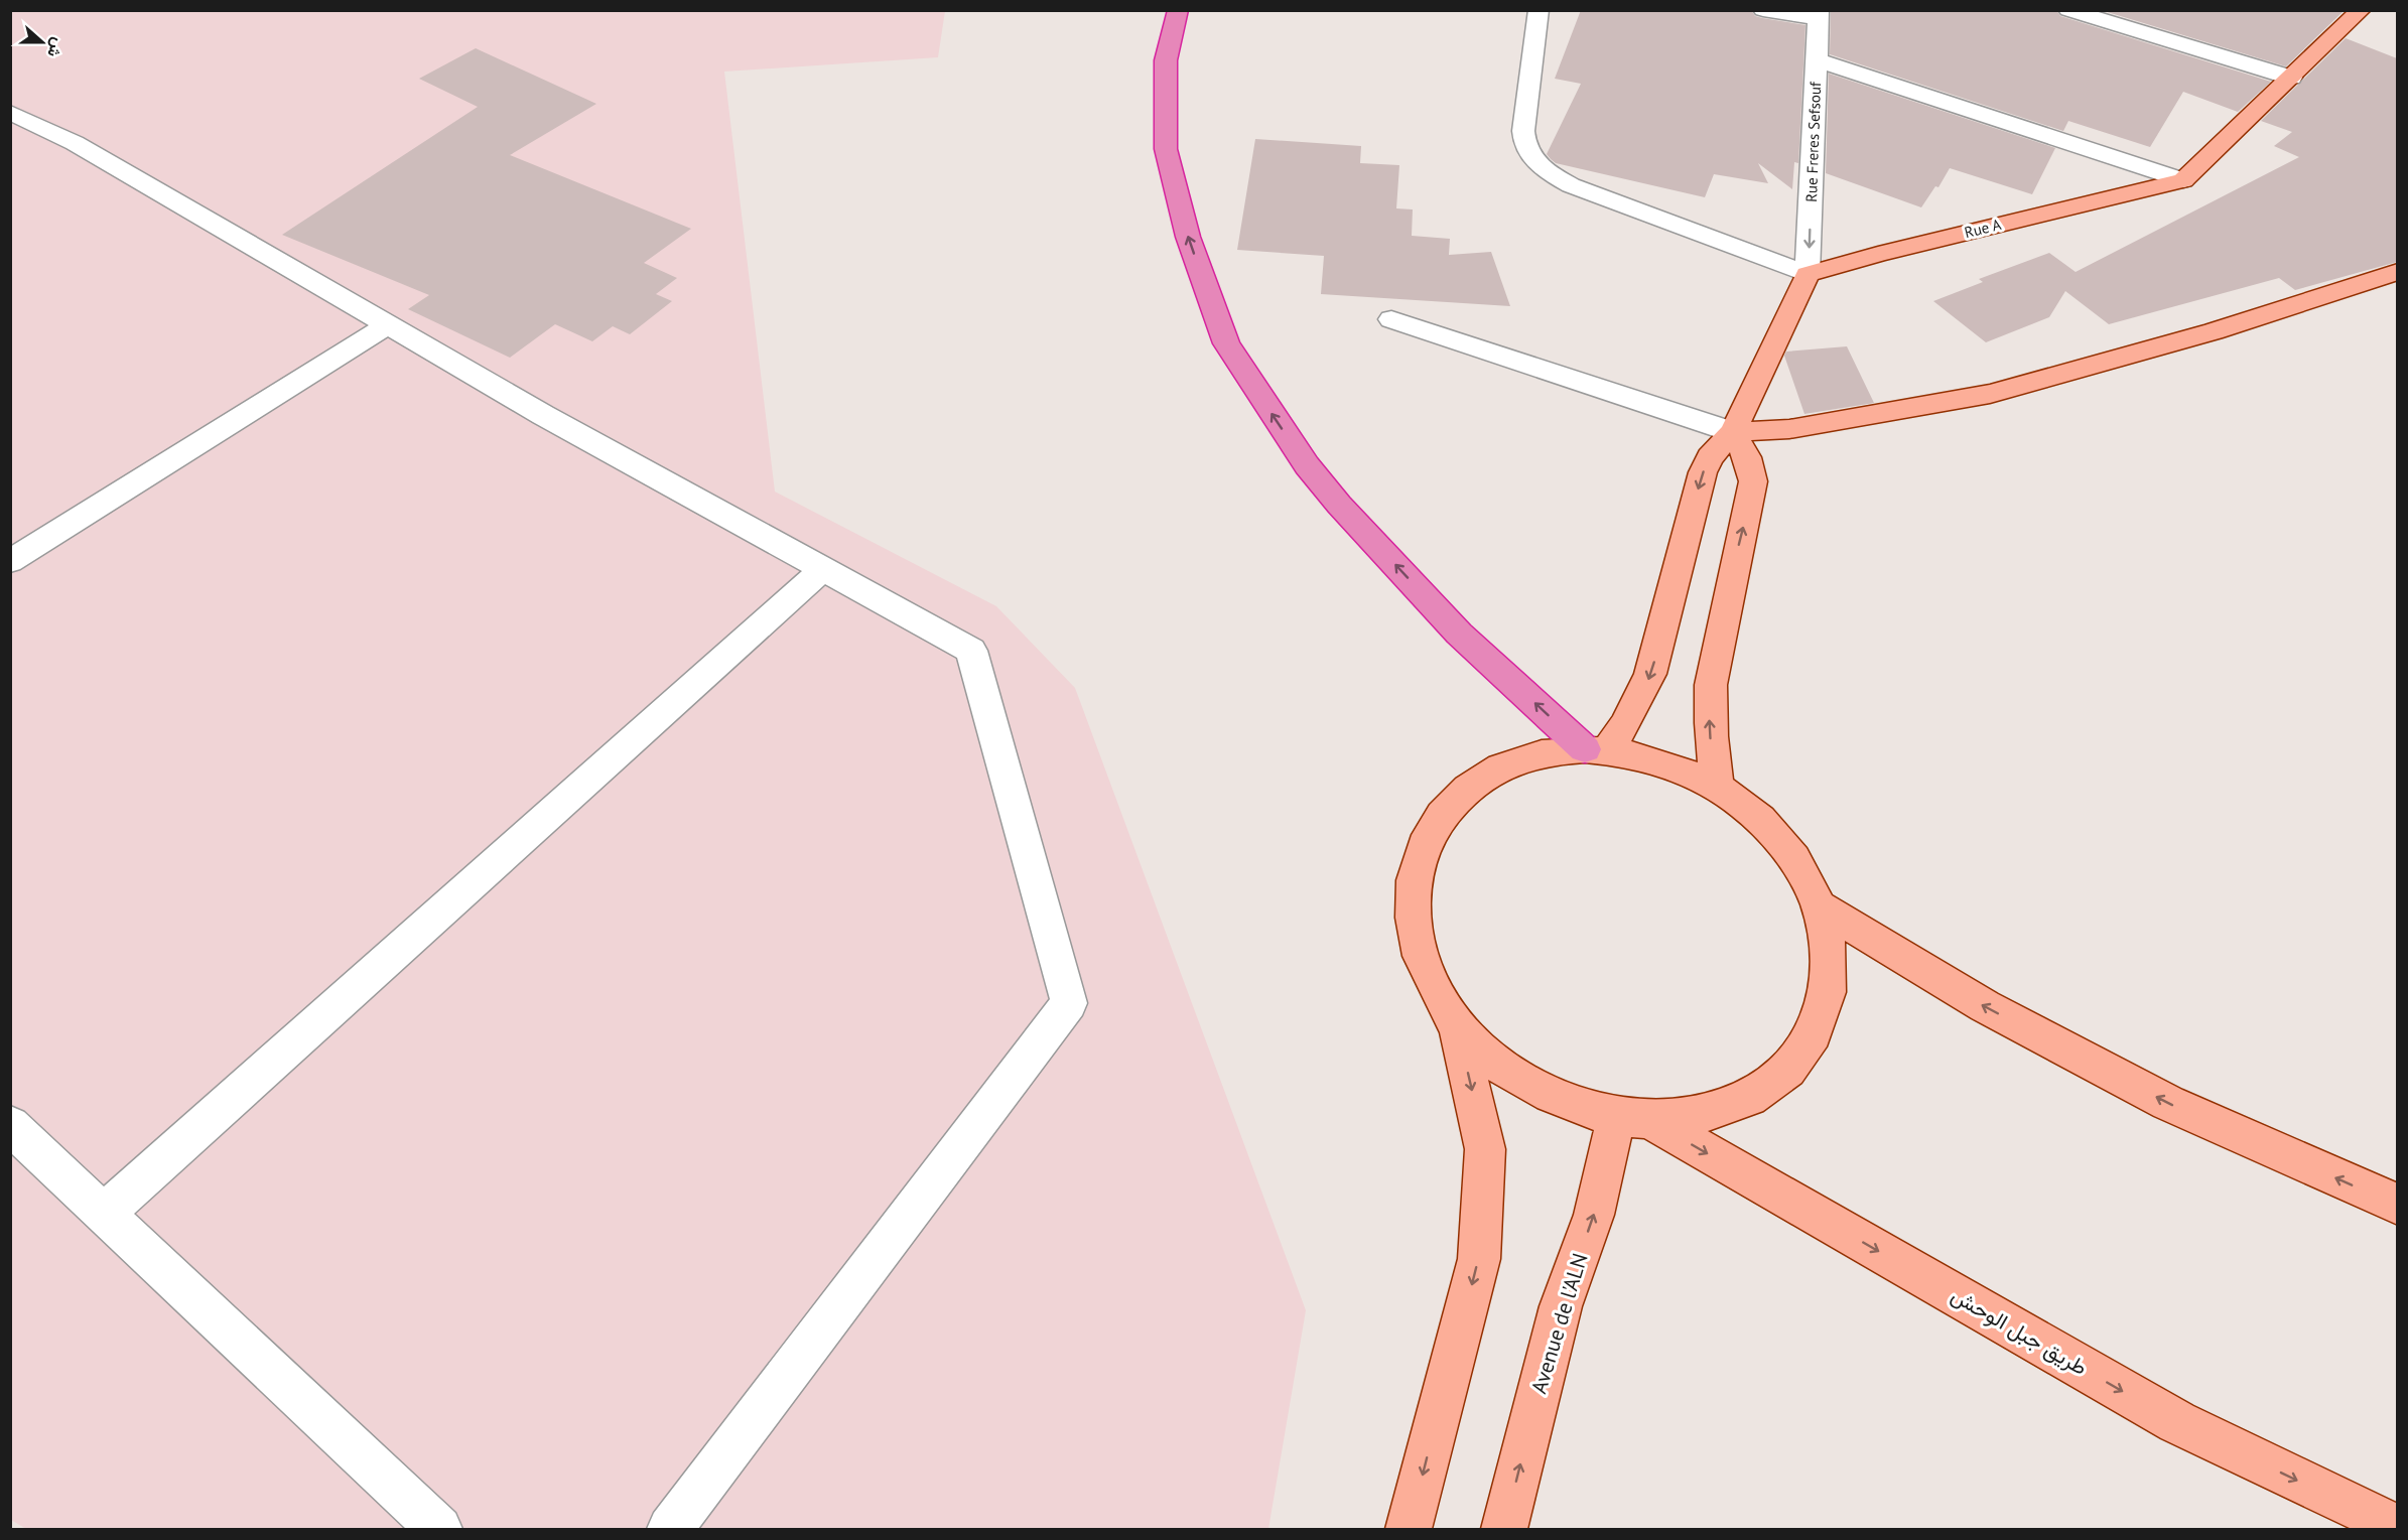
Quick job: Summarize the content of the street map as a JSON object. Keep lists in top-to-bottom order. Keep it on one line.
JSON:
{"streets":{"main road":["Rue A","Avenue de l'ALN","طريق جبل الوحش"],"street":["Rue Freres Sefsouf"]},"crossings":[["Rue Freres Sefsouf","Rue A"],["Avenue de l'ALN","طريق جبل الوحش"]],"one_way":["Rue Freres Sefsouf"],"north":"right"}
